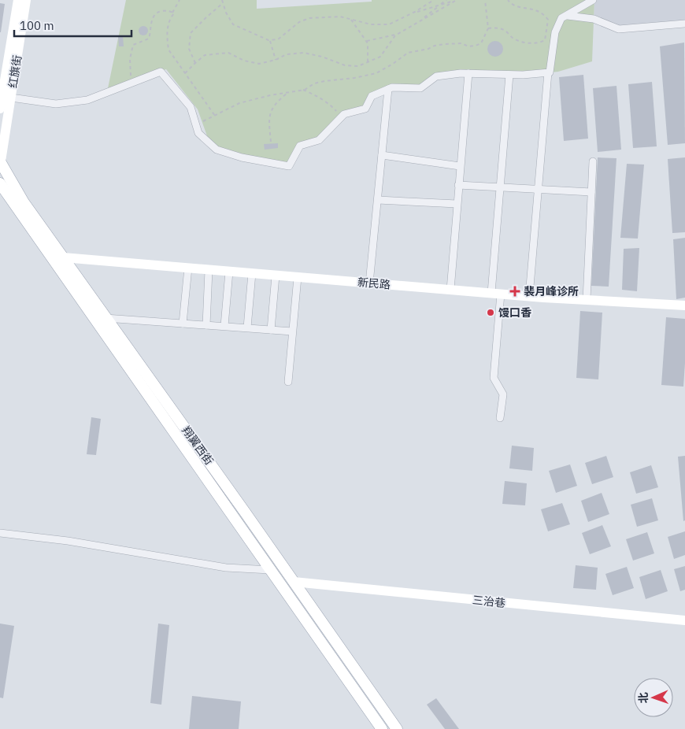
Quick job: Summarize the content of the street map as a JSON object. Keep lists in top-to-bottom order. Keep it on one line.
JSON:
{"streets":{"main road":["翔翼西街"],"street":["红旗街","新民路","三治巷"]},"crossings":[["红旗街","翔翼西街"],["新民路","翔翼西街"],["翔翼西街","三治巷"]],"places":{"health":["裴月峰诊所"],"other":["馒口香"]},"scale_bar":"100 m","north":"left"}
